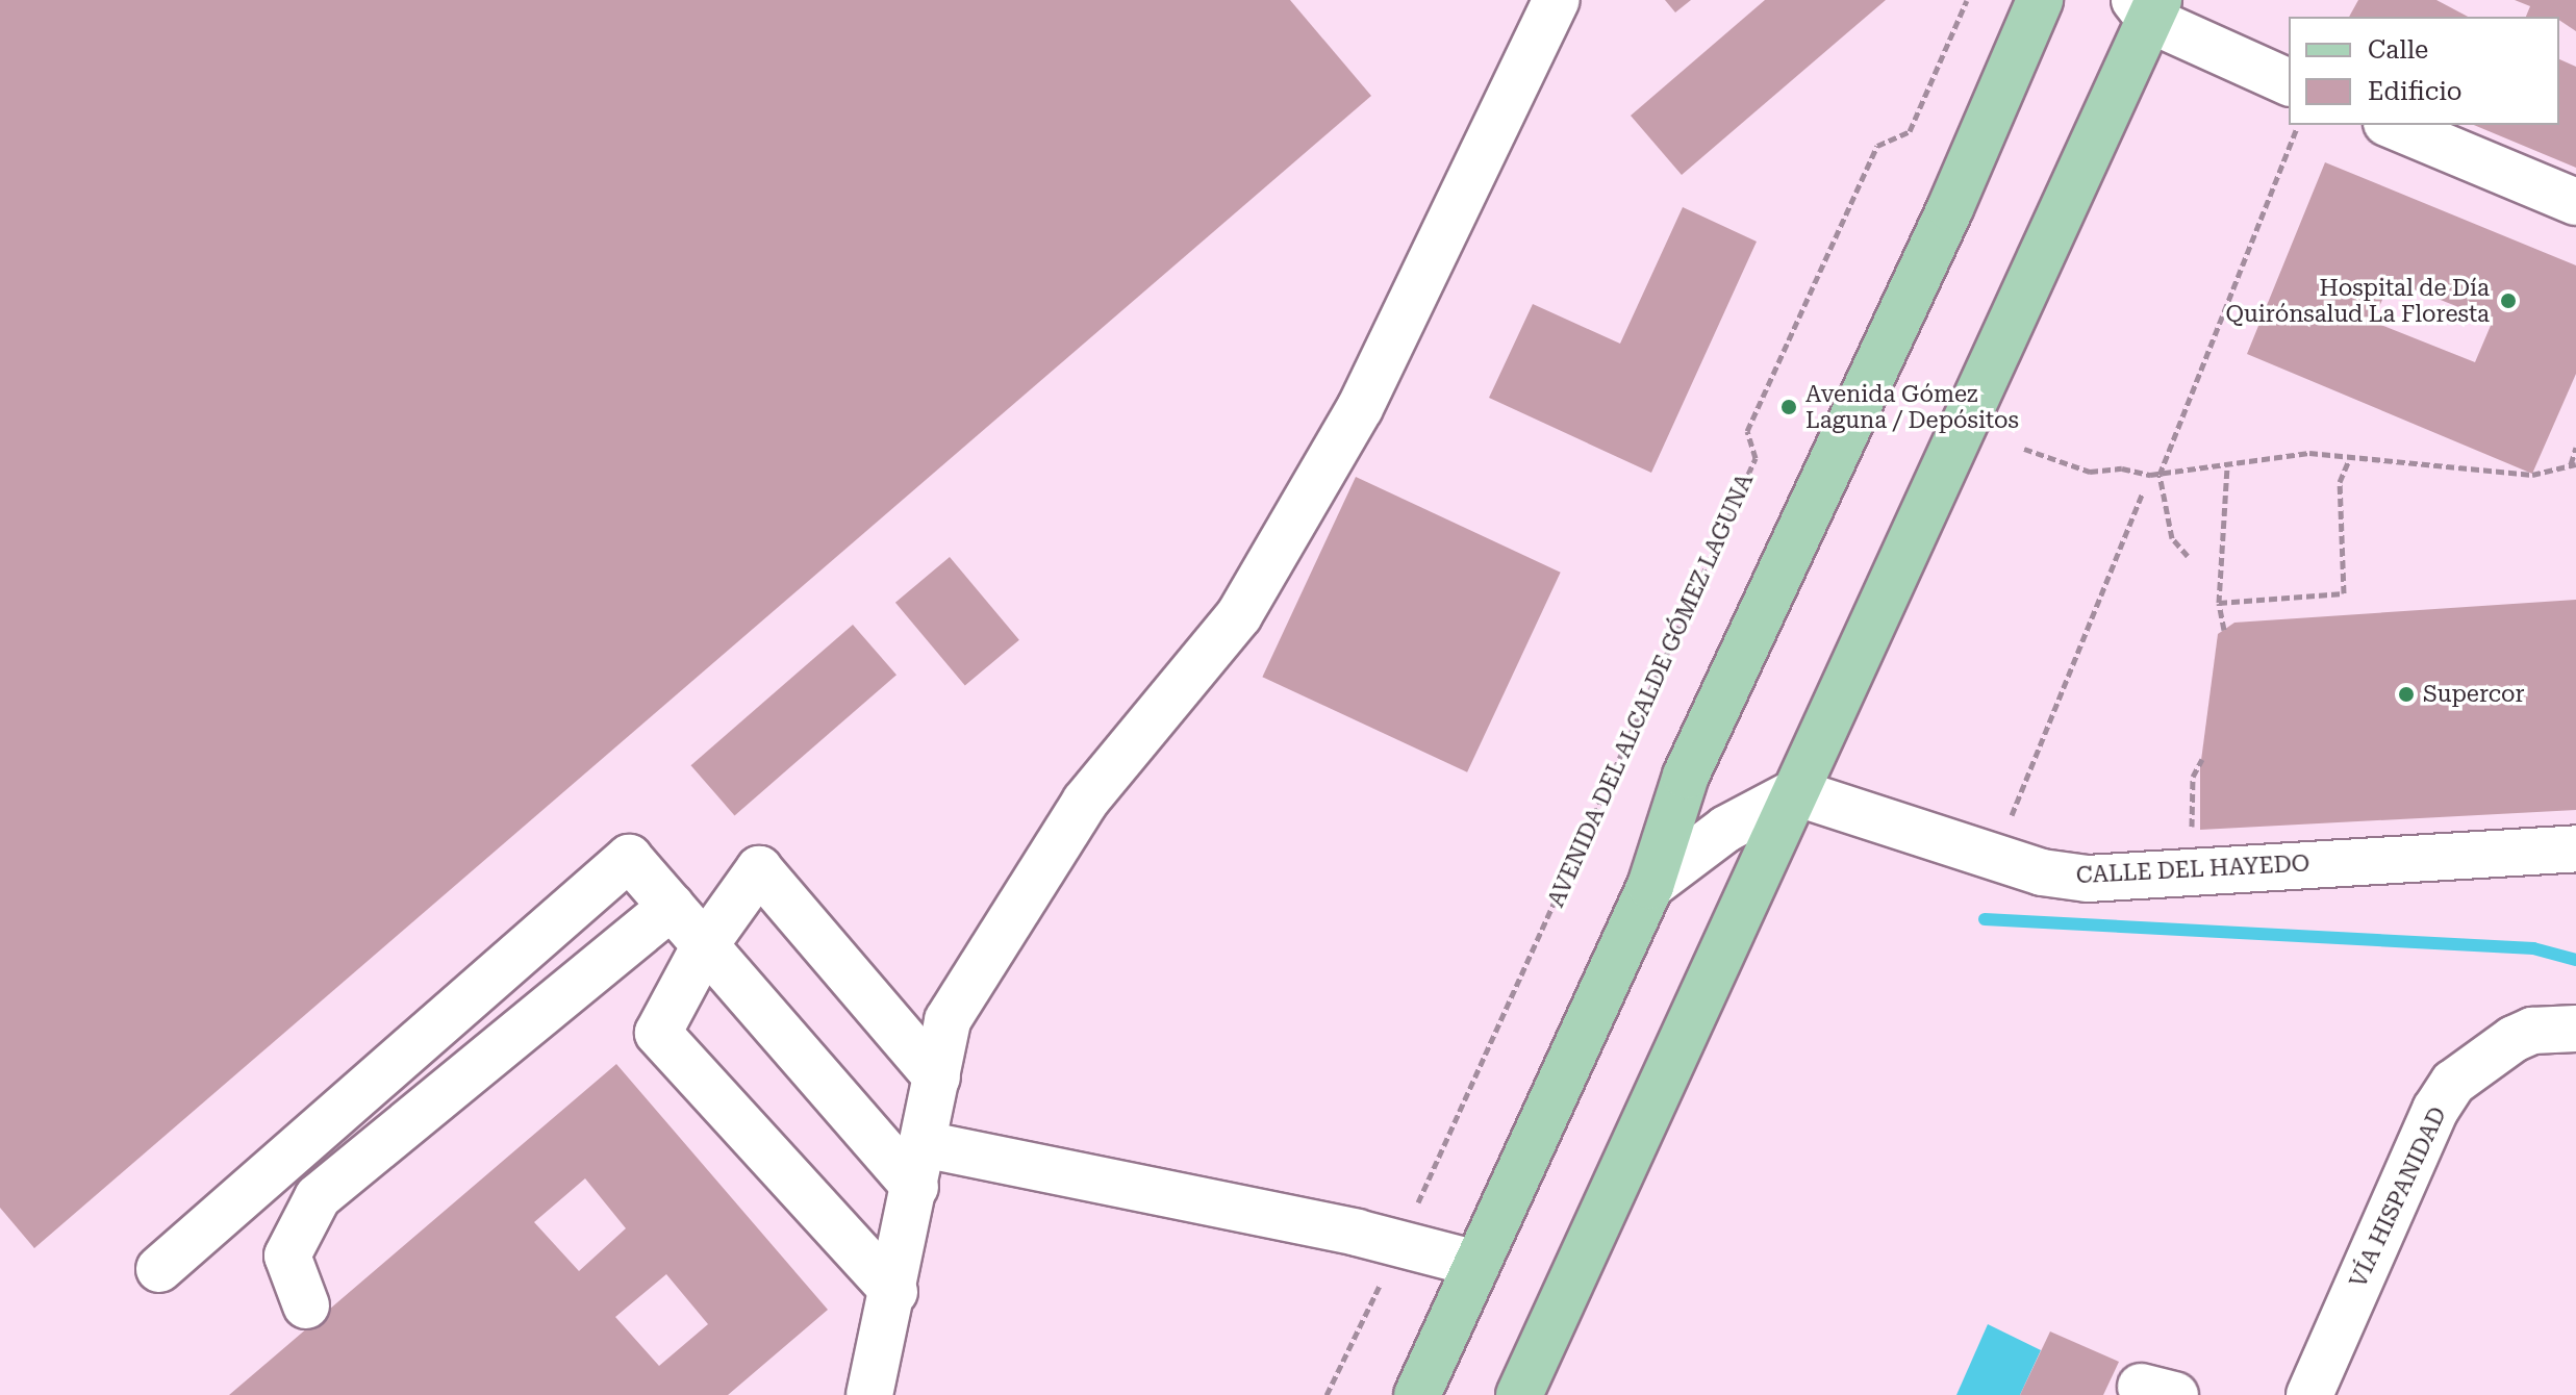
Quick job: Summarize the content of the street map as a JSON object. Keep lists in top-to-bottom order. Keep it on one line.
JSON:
{"streets":{"street":["CALLE DEL HAYEDO","VÍA HISPANIDAD"],"path":["AVENIDA DEL ALCALDE GÓMEZ LAGUNA"]},"places":["Hospital de Día Quirónsalud La Floresta","Avenida Gómez Laguna / Depósitos","Supercor"],"legend":["Calle","Edificio"]}
